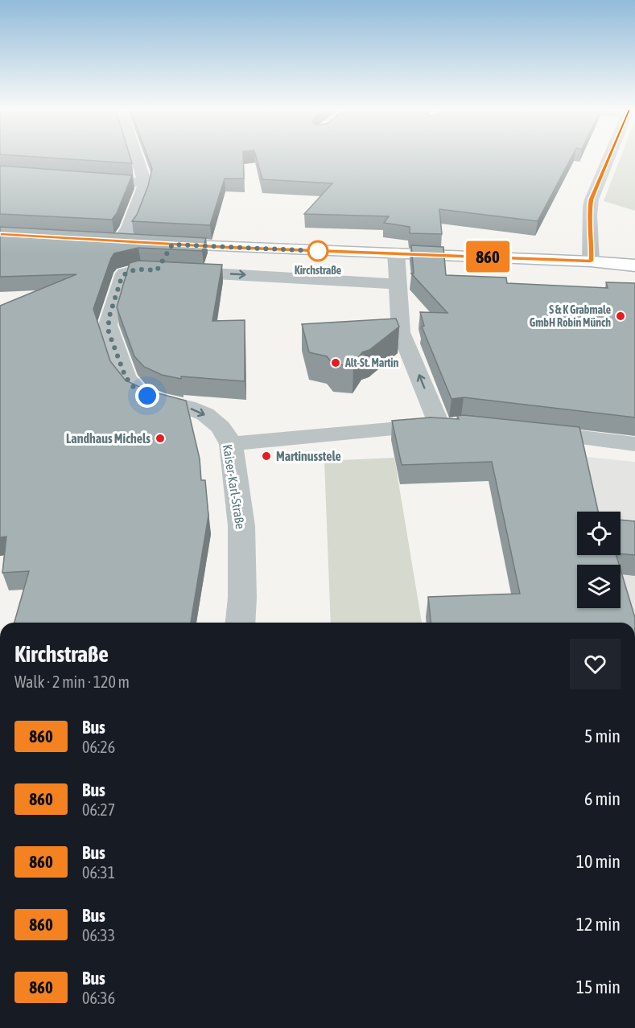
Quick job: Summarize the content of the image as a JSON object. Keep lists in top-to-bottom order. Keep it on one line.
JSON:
{"streets":{"street":["Kaiser-Karl-Straße"]},"places":["Kirchstraße","S & K Grabmale GmbH Robin Münch","Alt-St. Martin","Landhaus Michels","Martinusstele"],"lines":["bus line 860"],"page":{"on_map":"860","heading":["Kirchstraße","Walk · 2 min · 120 m"],"list":[{"mark":"860","name":"Bus","note":"06:26","value":"5 min"},{"mark":"860","name":"Bus","note":"06:27","value":"6 min"},{"mark":"860","name":"Bus","note":"06:31","value":"10 min"},{"mark":"860","name":"Bus","note":"06:33","value":"12 min"},{"mark":"860","name":"Bus","note":"06:36","value":"15 min"}]}}
